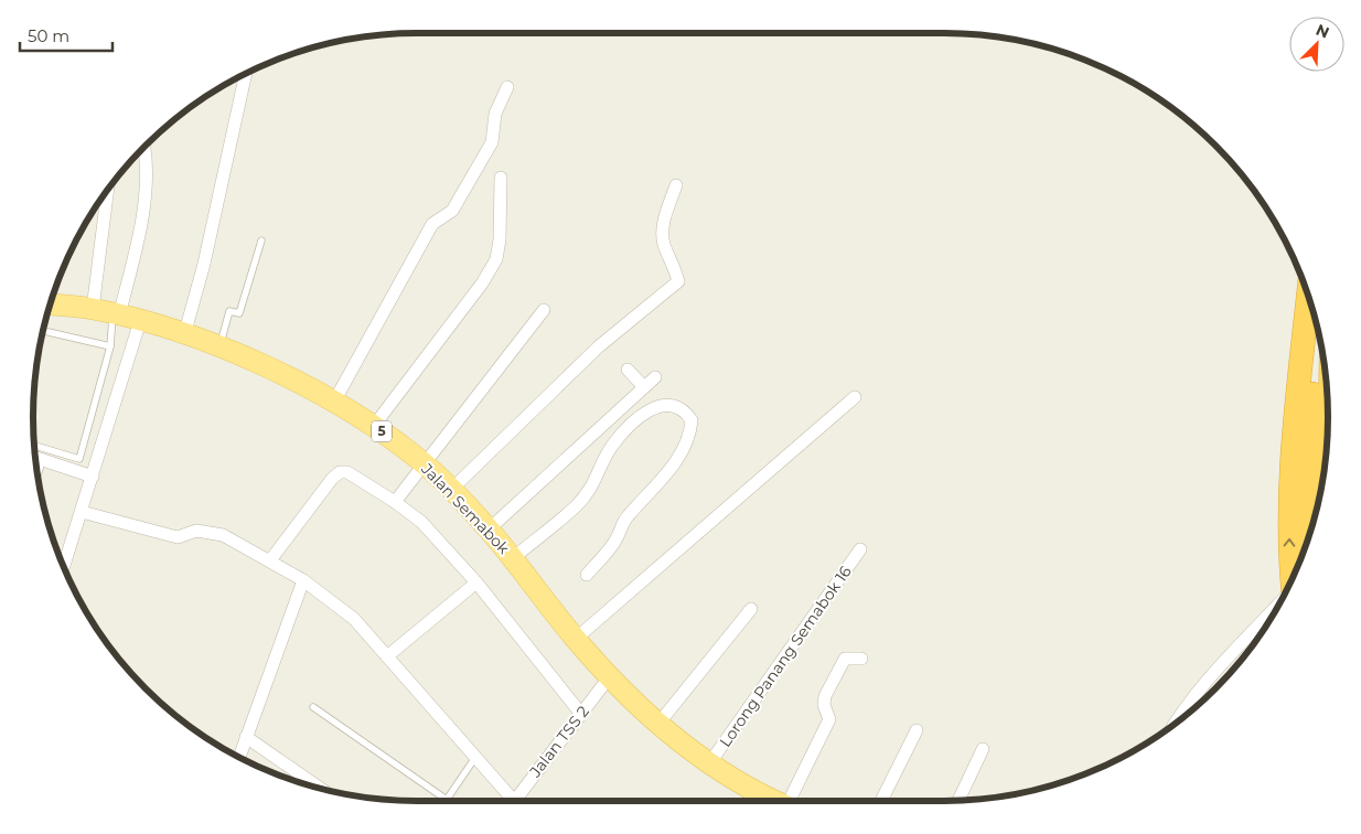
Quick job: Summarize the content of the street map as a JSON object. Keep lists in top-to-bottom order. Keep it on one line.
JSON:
{"streets":{"main road":["5","Jalan Semabok"],"street":["Lorong Panang Semabok 16","Jalan TSS 2"]},"crossings":[["Jalan Semabok","Lorong Panang Semabok 16"],["Jalan Semabok","Jalan TSS 2"]],"scale_bar":"50 m","north":"top right"}
